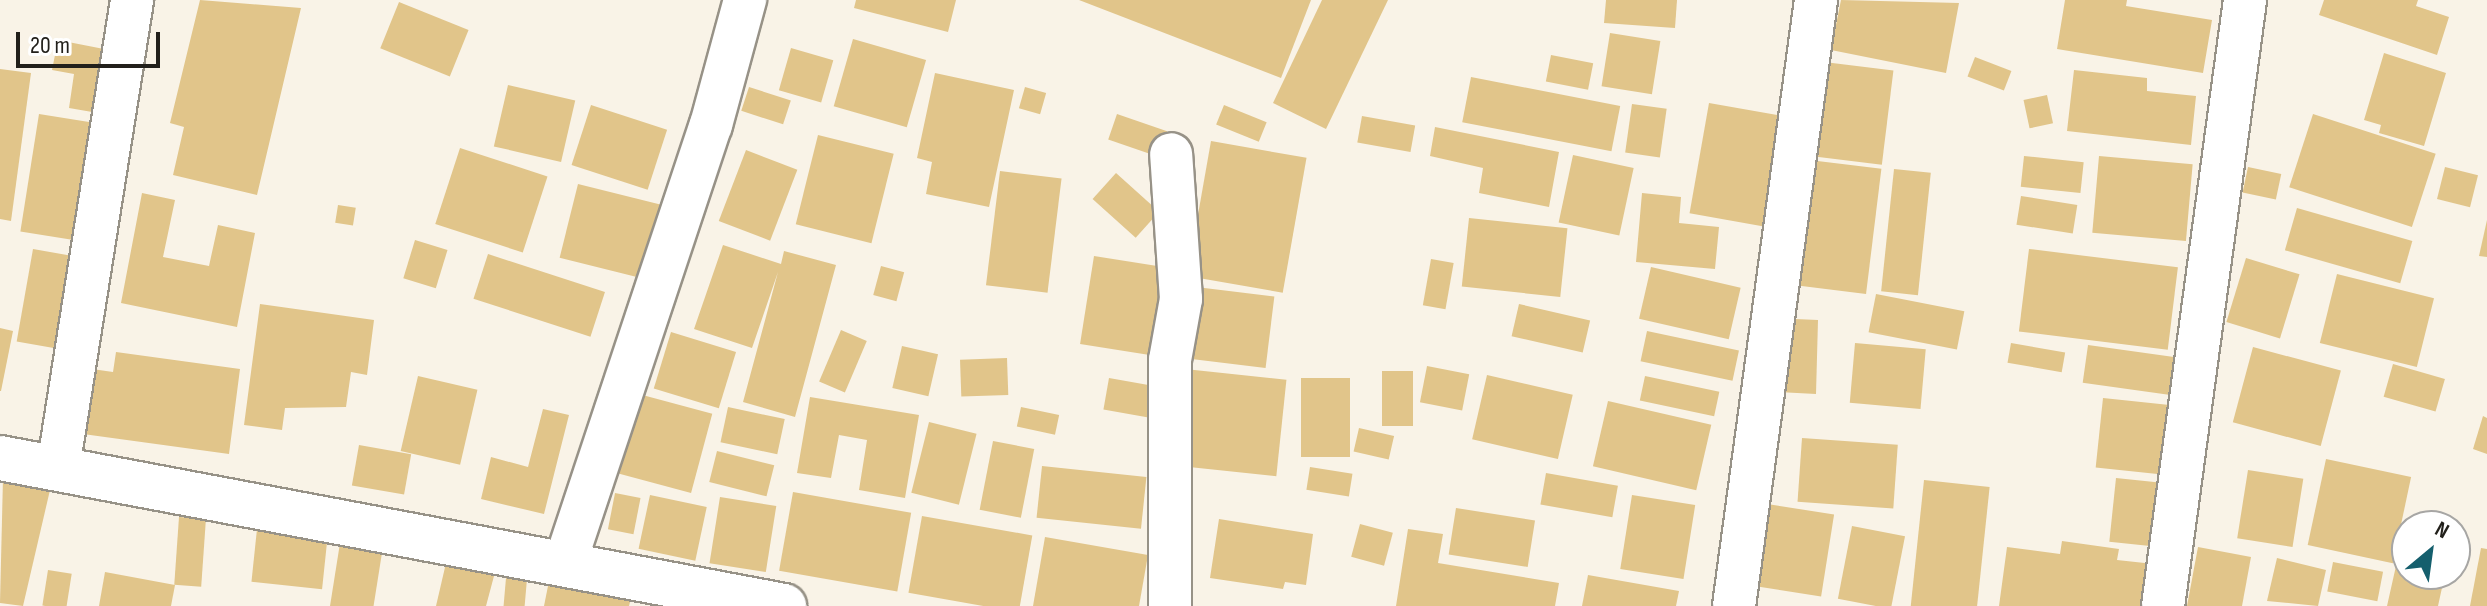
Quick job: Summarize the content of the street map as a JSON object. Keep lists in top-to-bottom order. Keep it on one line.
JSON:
{"scale_bar":"20 m","north":"top right"}
